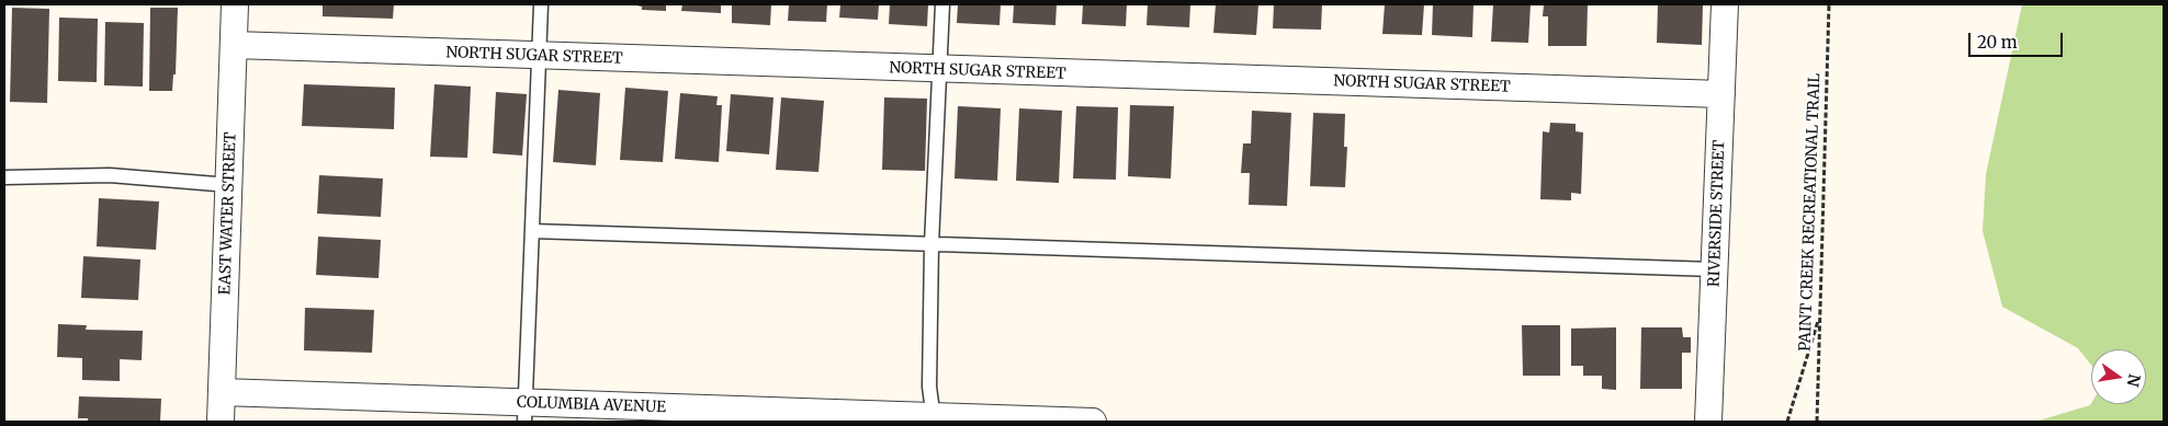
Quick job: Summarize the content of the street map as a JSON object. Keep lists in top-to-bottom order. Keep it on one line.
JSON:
{"streets":{"street":["NORTH SUGAR STREET","EAST WATER STREET","RIVERSIDE STREET","COLUMBIA AVENUE"],"path":["PAINT CREEK RECREATIONAL TRAIL"]},"crossings":[["NORTH SUGAR STREET","EAST WATER STREET"],["NORTH SUGAR STREET","RIVERSIDE STREET"],["EAST WATER STREET","COLUMBIA AVENUE"]],"scale_bar":"20 m","north":"right"}
